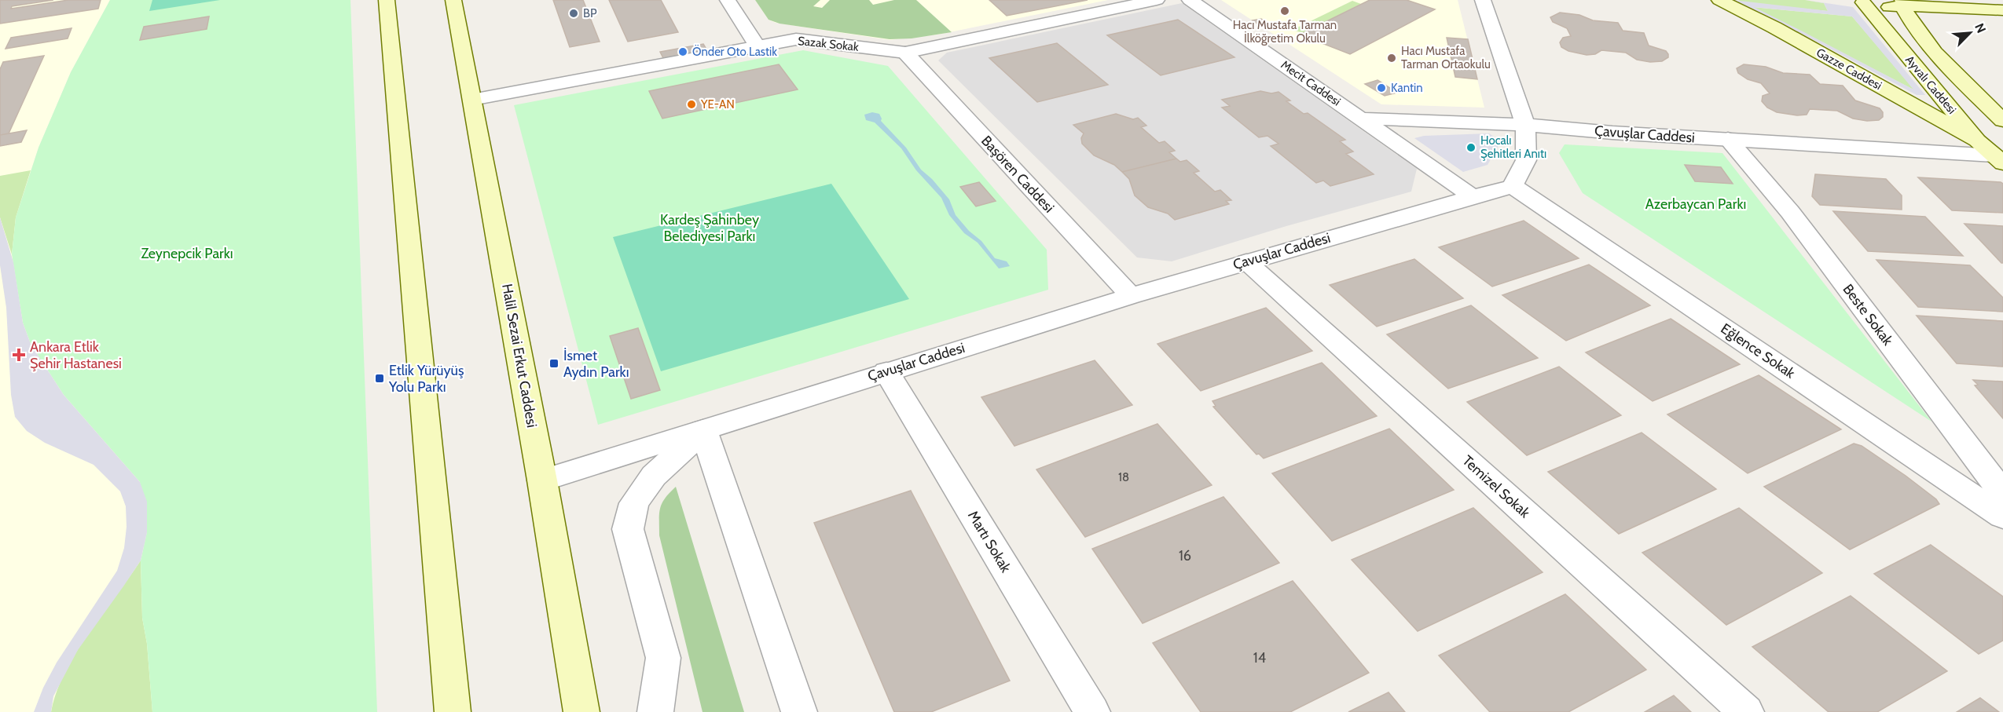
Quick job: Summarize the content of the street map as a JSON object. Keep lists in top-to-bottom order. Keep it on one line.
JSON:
{"streets":{"main road":["Gazze Caddesi","Ayvalı Caddesi","Halil Sezai Erkut Caddesi"],"street":["Sazak Sokak","Mecit Caddesi","Çavuşlar Caddesi","Başören Caddesi","Beste Sokak","Eğlence Sokak","Temizel Sokak","Martı Sokak"]},"crossings":[["Sazak Sokak","Başören Caddesi"],["Sazak Sokak","Halil Sezai Erkut Caddesi"],["Gazze Caddesi","Ayvalı Caddesi"],["Gazze Caddesi","Çavuşlar Caddesi"],["Mecit Caddesi","Çavuşlar Caddesi"],["Ayvalı Caddesi","Çavuşlar Caddesi"],["Çavuşlar Caddesi","Başören Caddesi"],["Çavuşlar Caddesi","Beste Sokak"],["Çavuşlar Caddesi","Eğlence Sokak"],["Çavuşlar Caddesi","Halil Sezai Erkut Caddesi"],["Çavuşlar Caddesi","Temizel Sokak"],["Çavuşlar Caddesi","Martı Sokak"]],"parks":["Azerbaycan Parkı","Kardeş Şahinbey Belediyesi Parkı","Zeynepcik Parkı"],"places":{"other":["Hacı Mustafa Tarman İlköğretim Okulu","BP","Önder Oto Lastik","Hacı Mustafa Tarman Ortaokulu","Kantin","YE-AN","Hocalı Şehitleri Anıtı"],"health":["Ankara Etlik Şehir Hastanesi"],"transit":["İsmet Aydın Parkı","Etlik Yürüyüş Yolu Parkı"]},"house_numbers":["18","16","14"],"north":"top right"}
